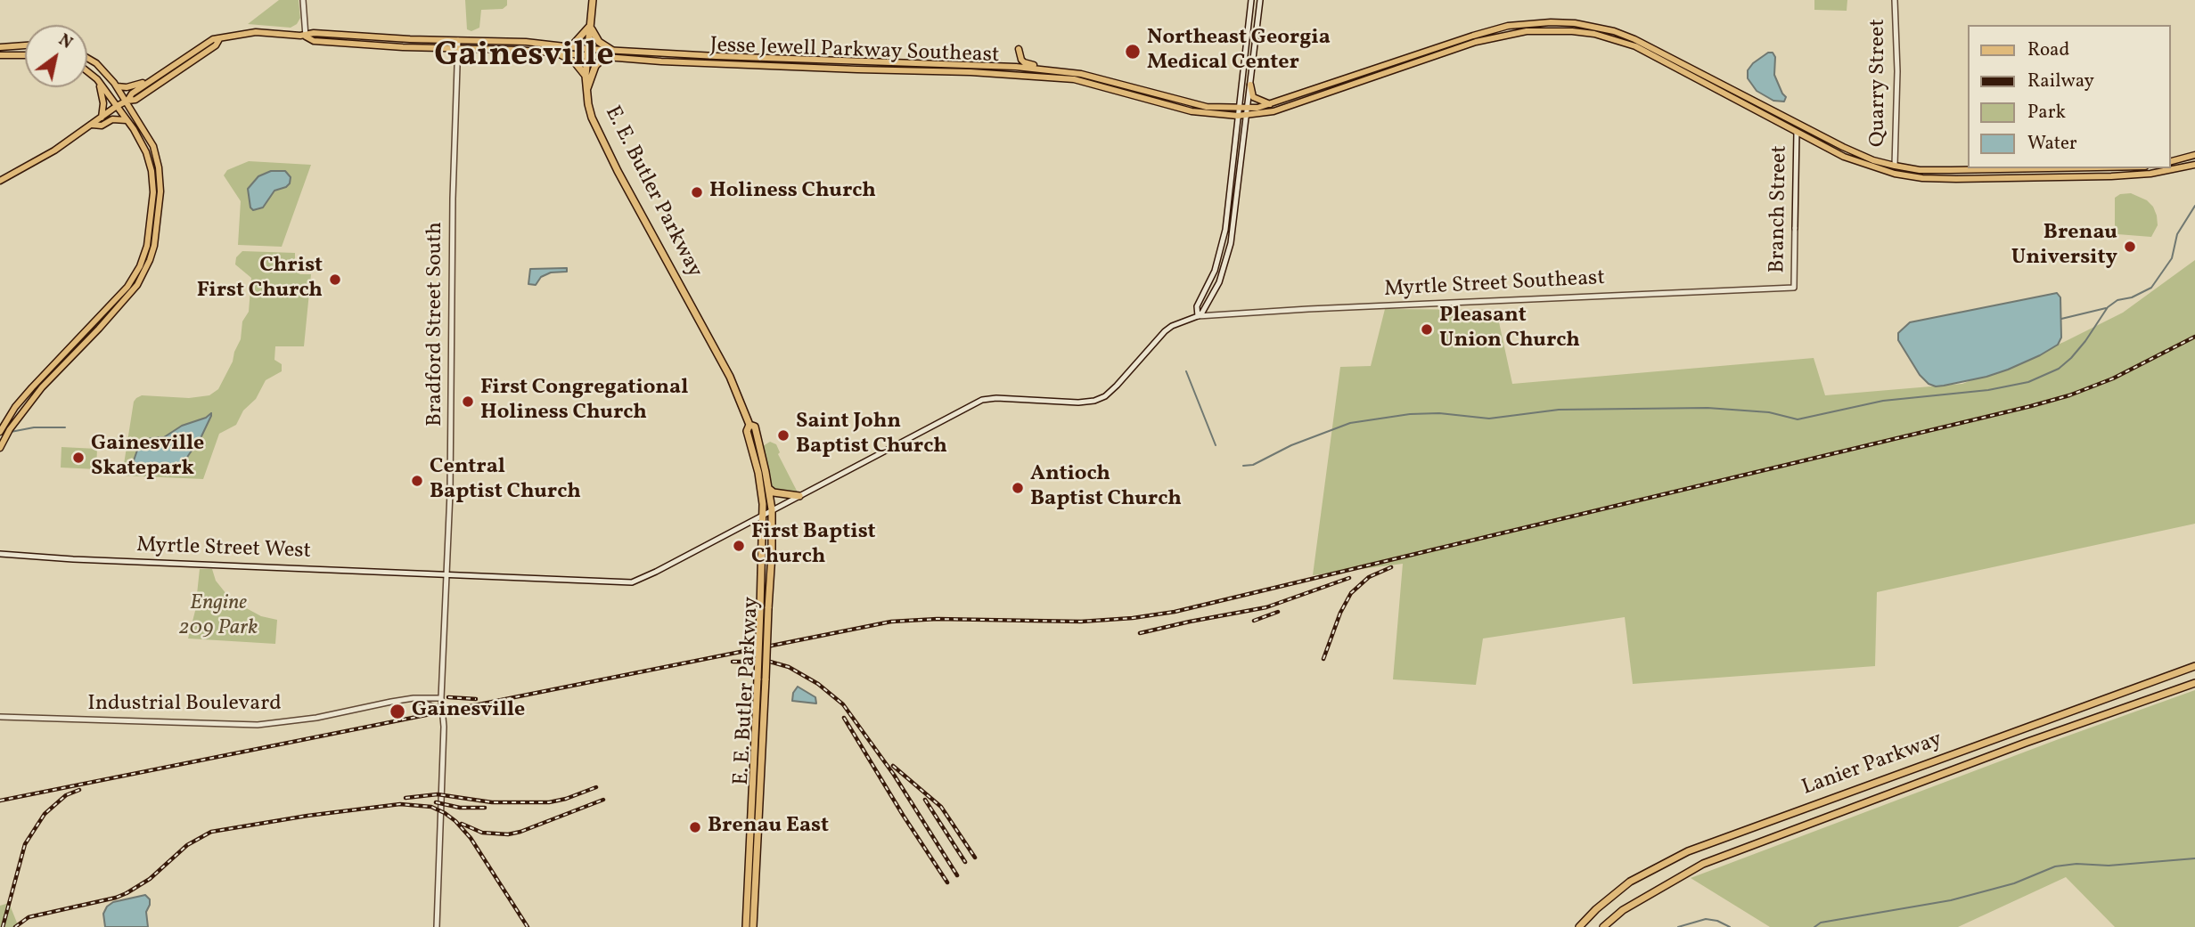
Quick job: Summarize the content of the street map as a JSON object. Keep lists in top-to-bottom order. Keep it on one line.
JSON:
{"streets":{"highway":["E. E. Butler Parkway","Lanier Parkway"],"main road":["Jesse Jewell Parkway Southeast"],"street":["Quarry Street","Branch Street","Myrtle Street Southeast","Bradford Street South","Myrtle Street West","Industrial Boulevard"]},"crossings":[["Jesse Jewell Parkway Southeast","Quarry Street"],["Jesse Jewell Parkway Southeast","E. E. Butler Parkway"],["Jesse Jewell Parkway Southeast","Branch Street"],["Jesse Jewell Parkway Southeast","Bradford Street South"],["E. E. Butler Parkway","Myrtle Street West"],["Branch Street","Myrtle Street Southeast"],["Myrtle Street Southeast","Myrtle Street West"],["Bradford Street South","Myrtle Street West"],["Bradford Street South","Industrial Boulevard"]],"districts":["Gainesville"],"parks":["Engine 209 Park"],"places":["Northeast Georgia Medical Center","Holiness Church","Brenau University","Christ First Church","Pleasant Union Church","First Congregational Holiness Church","Saint John Baptist Church","Gainesville Skatepark","Central Baptist Church","Antioch Baptist Church","First Baptist Church","Gainesville","Brenau East"],"legend":["Road","Railway","Park","Water"],"north":"top right"}
